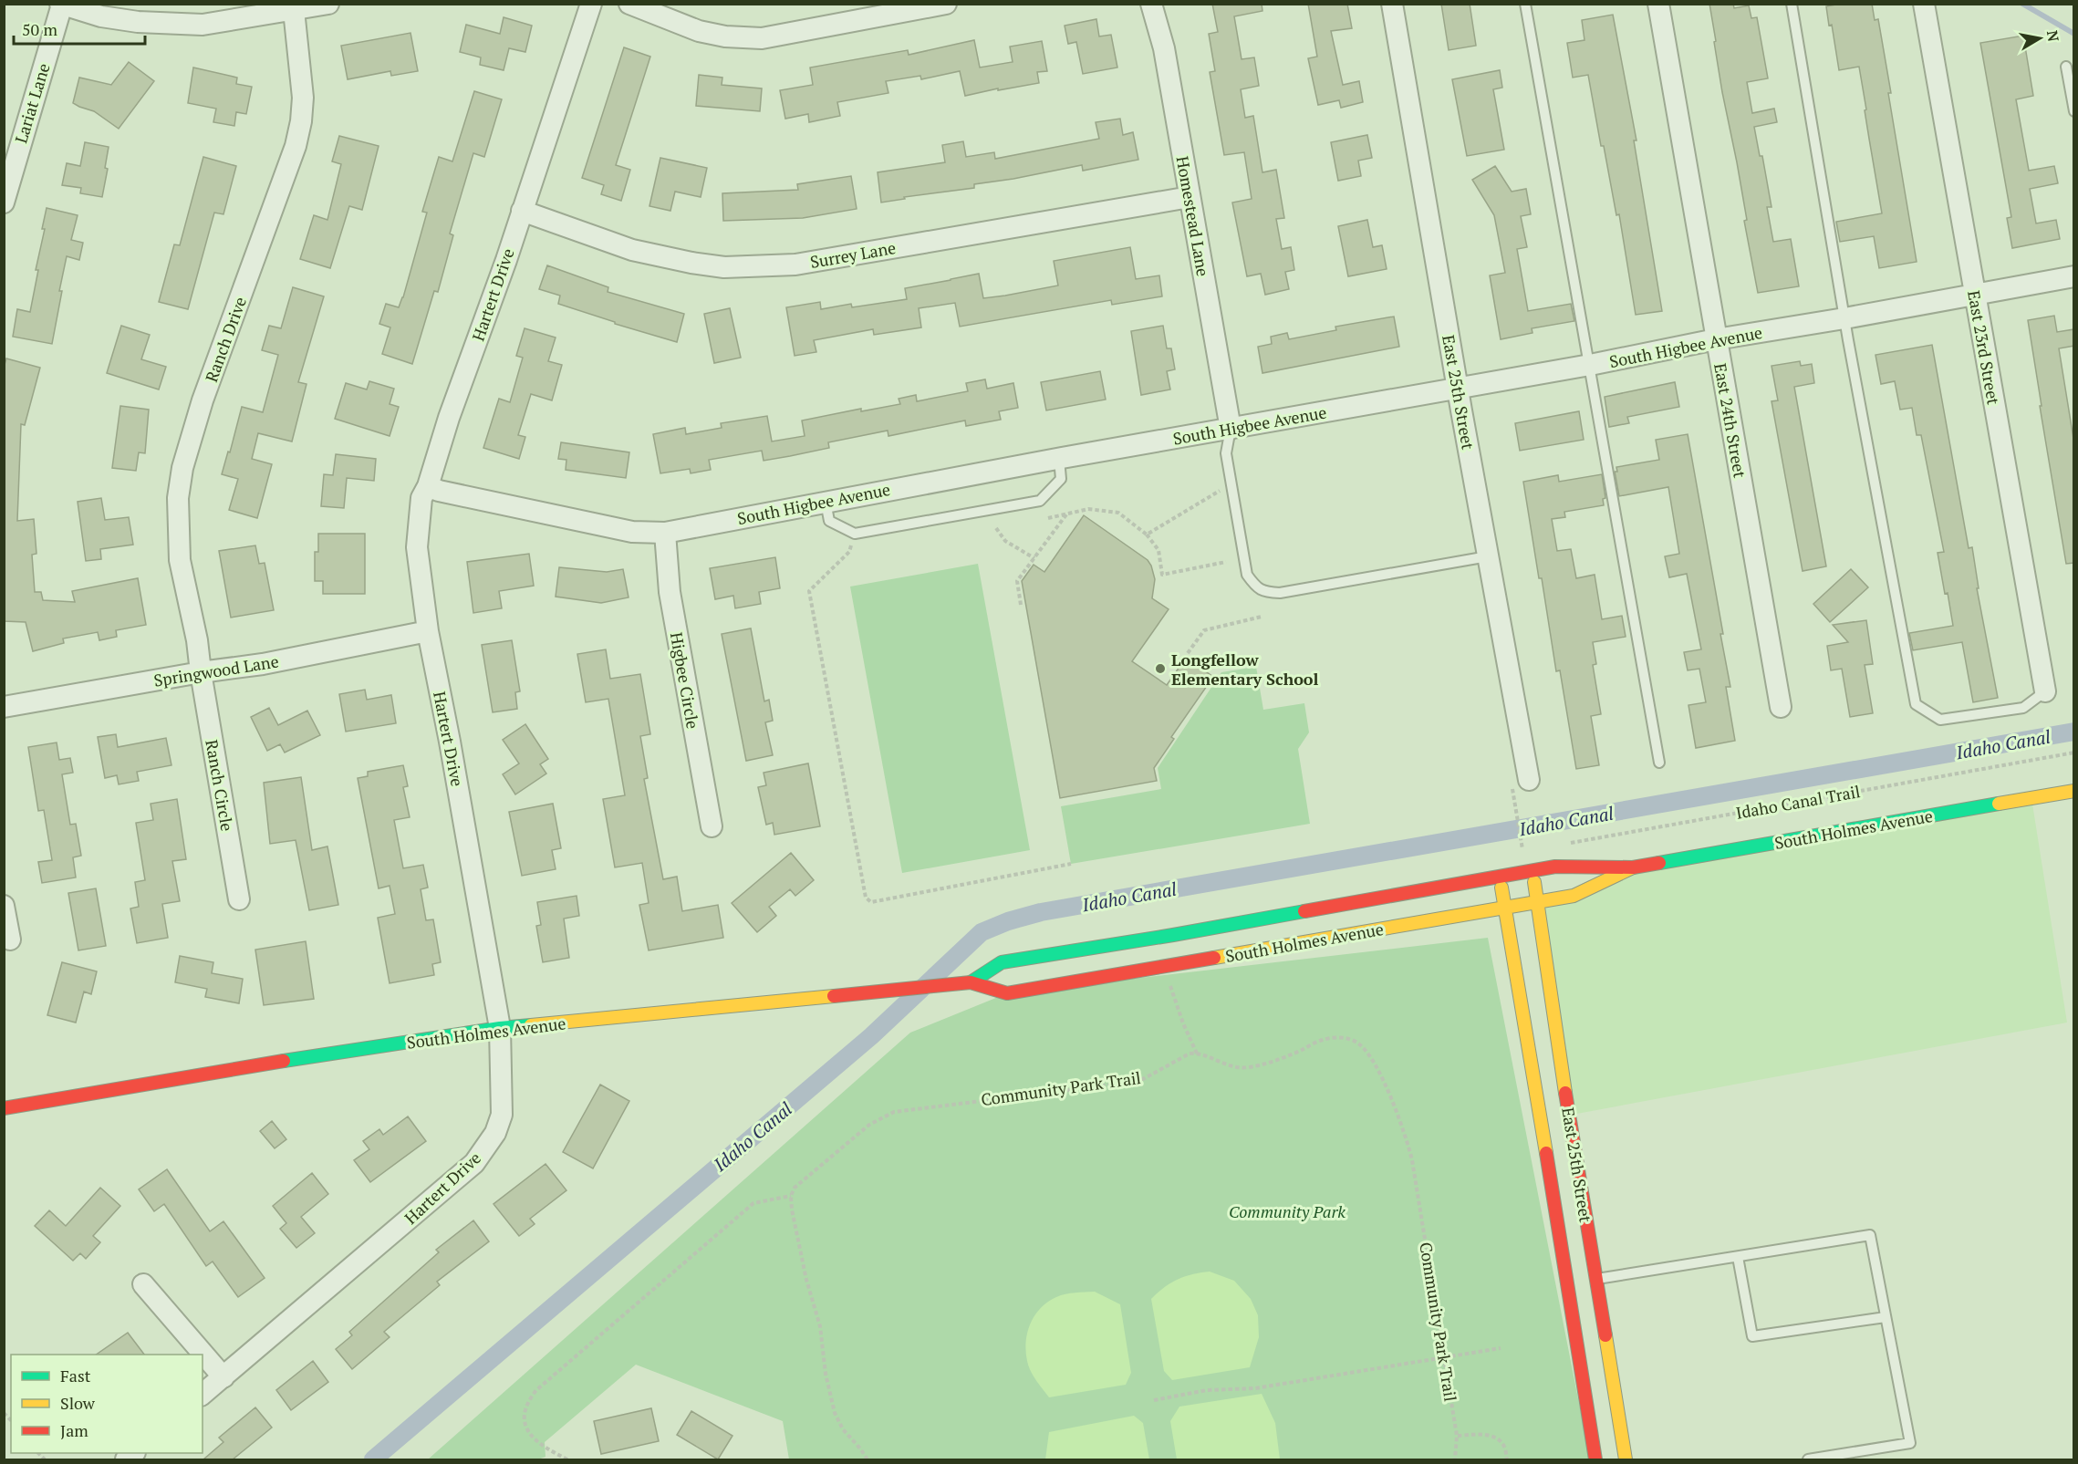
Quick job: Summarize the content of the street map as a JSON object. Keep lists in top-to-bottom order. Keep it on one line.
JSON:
{"streets":{"main road":["East 25th Street","South Holmes Avenue"],"street":["Lariat Lane","Homestead Lane","Surrey Lane","Hartert Drive","Ranch Drive","South Higbee Avenue","East 23rd Street","East 24th Street","Springwood Lane","Higbee Circle","Ranch Circle"],"path":["Idaho Canal Trail","Community Park Trail"]},"crossings":[["Homestead Lane","Surrey Lane"],["Homestead Lane","South Higbee Avenue"],["Surrey Lane","Hartert Drive"],["Hartert Drive","South Higbee Avenue"],["Hartert Drive","Springwood Lane"],["Hartert Drive","South Holmes Avenue"],["Ranch Drive","Springwood Lane"],["Ranch Drive","Ranch Circle"],["South Higbee Avenue","East 23rd Street"],["South Higbee Avenue","East 25th Street"],["South Higbee Avenue","East 24th Street"],["South Higbee Avenue","Higbee Circle"],["East 25th Street","South Holmes Avenue"],["Springwood Lane","Ranch Circle"]],"water":["Idaho Canal"],"parks":["Community Park"],"places":["Longfellow Elementary School"],"legend":["Fast","Slow","Jam"],"scale_bar":"50 m","north":"right"}
